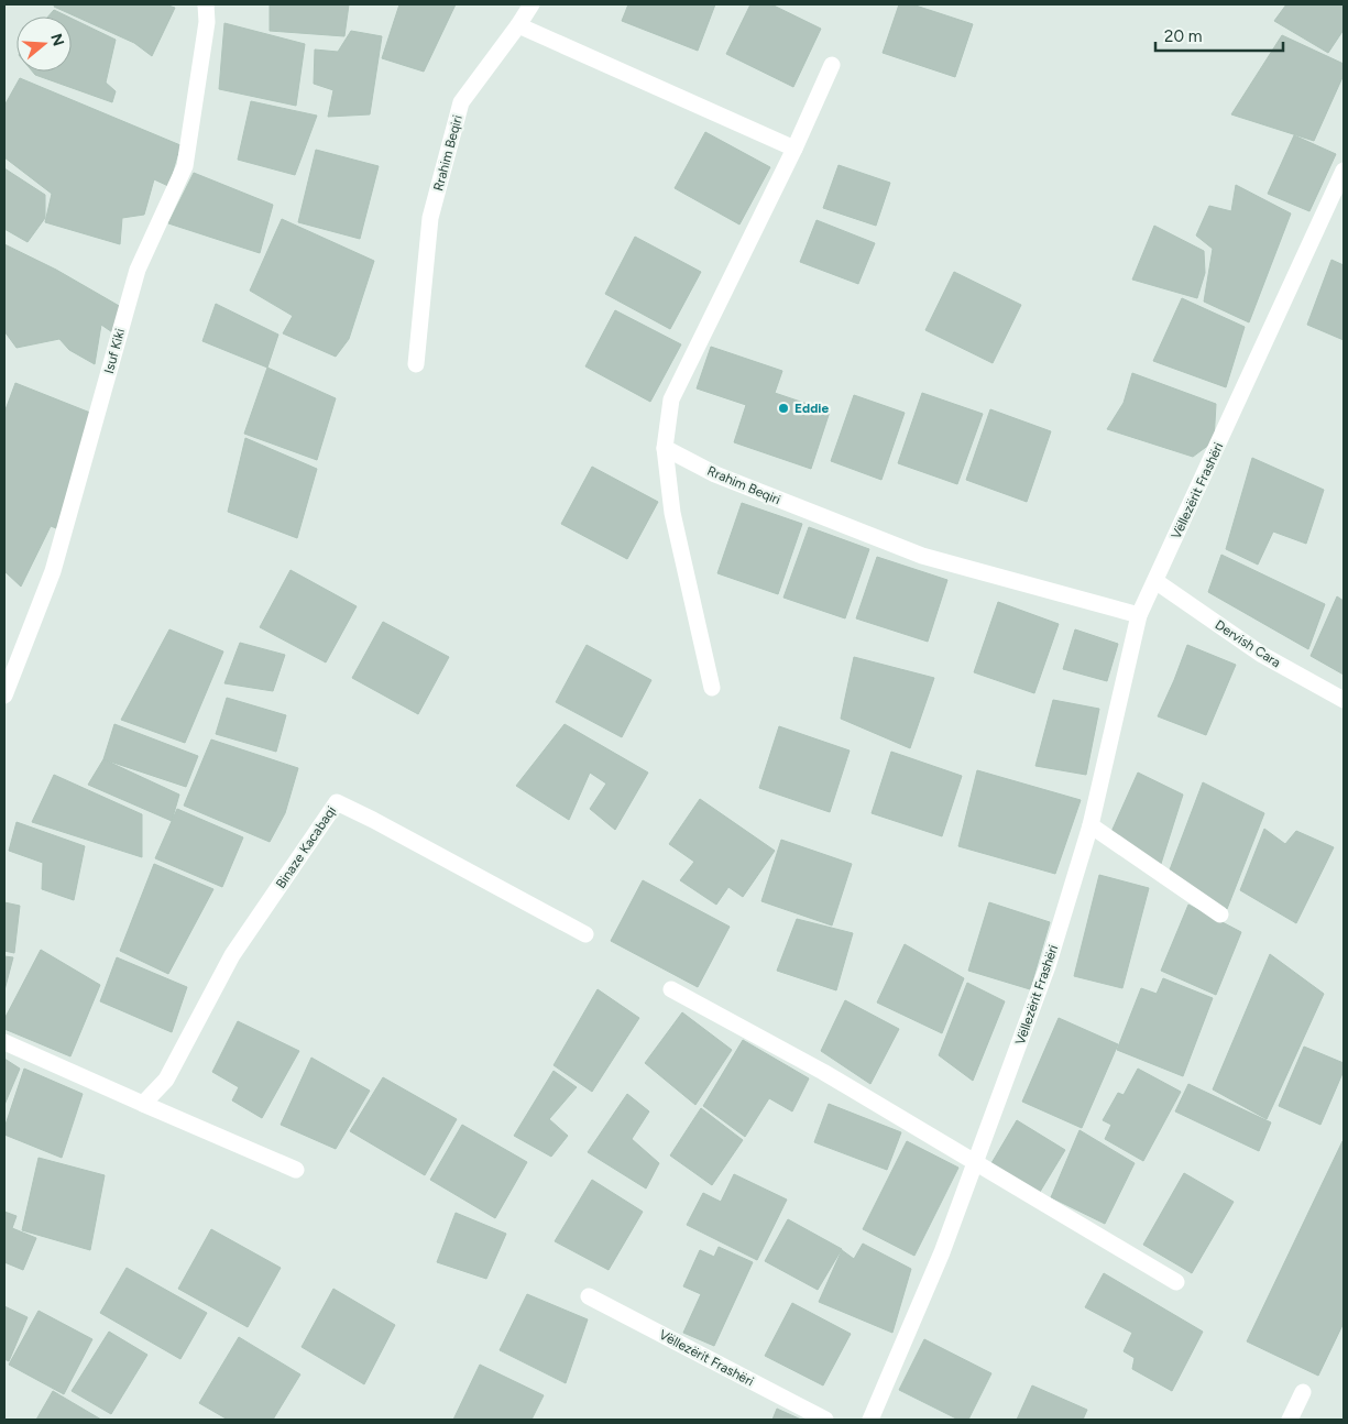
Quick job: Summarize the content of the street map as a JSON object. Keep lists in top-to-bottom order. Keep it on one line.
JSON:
{"streets":{"street":["Rrahim Beqiri","Isuf Kiki","Vëllezërit Frashëri","Dervish Cara","Binaze Kacabaqi"]},"crossings":[["Rrahim Beqiri","Vëllezërit Frashëri"],["Vëllezërit Frashëri","Dervish Cara"]],"places":["Eddie"],"scale_bar":"20 m","north":"right"}
